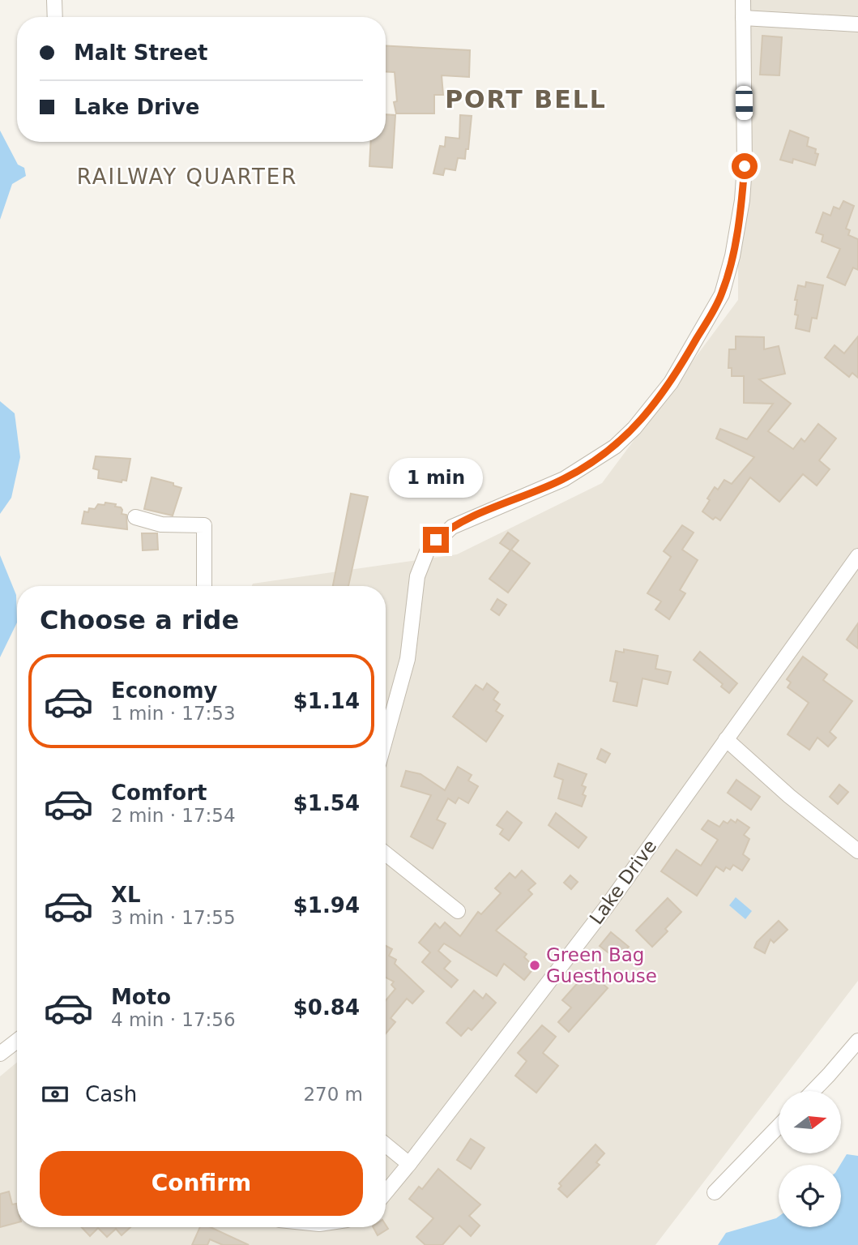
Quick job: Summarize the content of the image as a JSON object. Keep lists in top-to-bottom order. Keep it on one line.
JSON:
{"streets":{"street":["Lake Drive"]},"districts":["PORT BELL","RAILWAY QUARTER"],"places":["Green Bag Guesthouse"],"north":"right","page":{"banner":["Malt Street","Lake Drive"],"bubble":"1 min","heading":"Choose a ride","list":[{"name":"Economy","note":"1 min · 17:53","value":"$1.14"},{"name":"Comfort","note":"2 min · 17:54","value":"$1.54"},{"name":"XL","note":"3 min · 17:55","value":"$1.94"},{"name":"Moto","note":"4 min · 17:56","value":"$0.84"}],"pay":["Cash","270 m"],"buttons":"Confirm"}}
